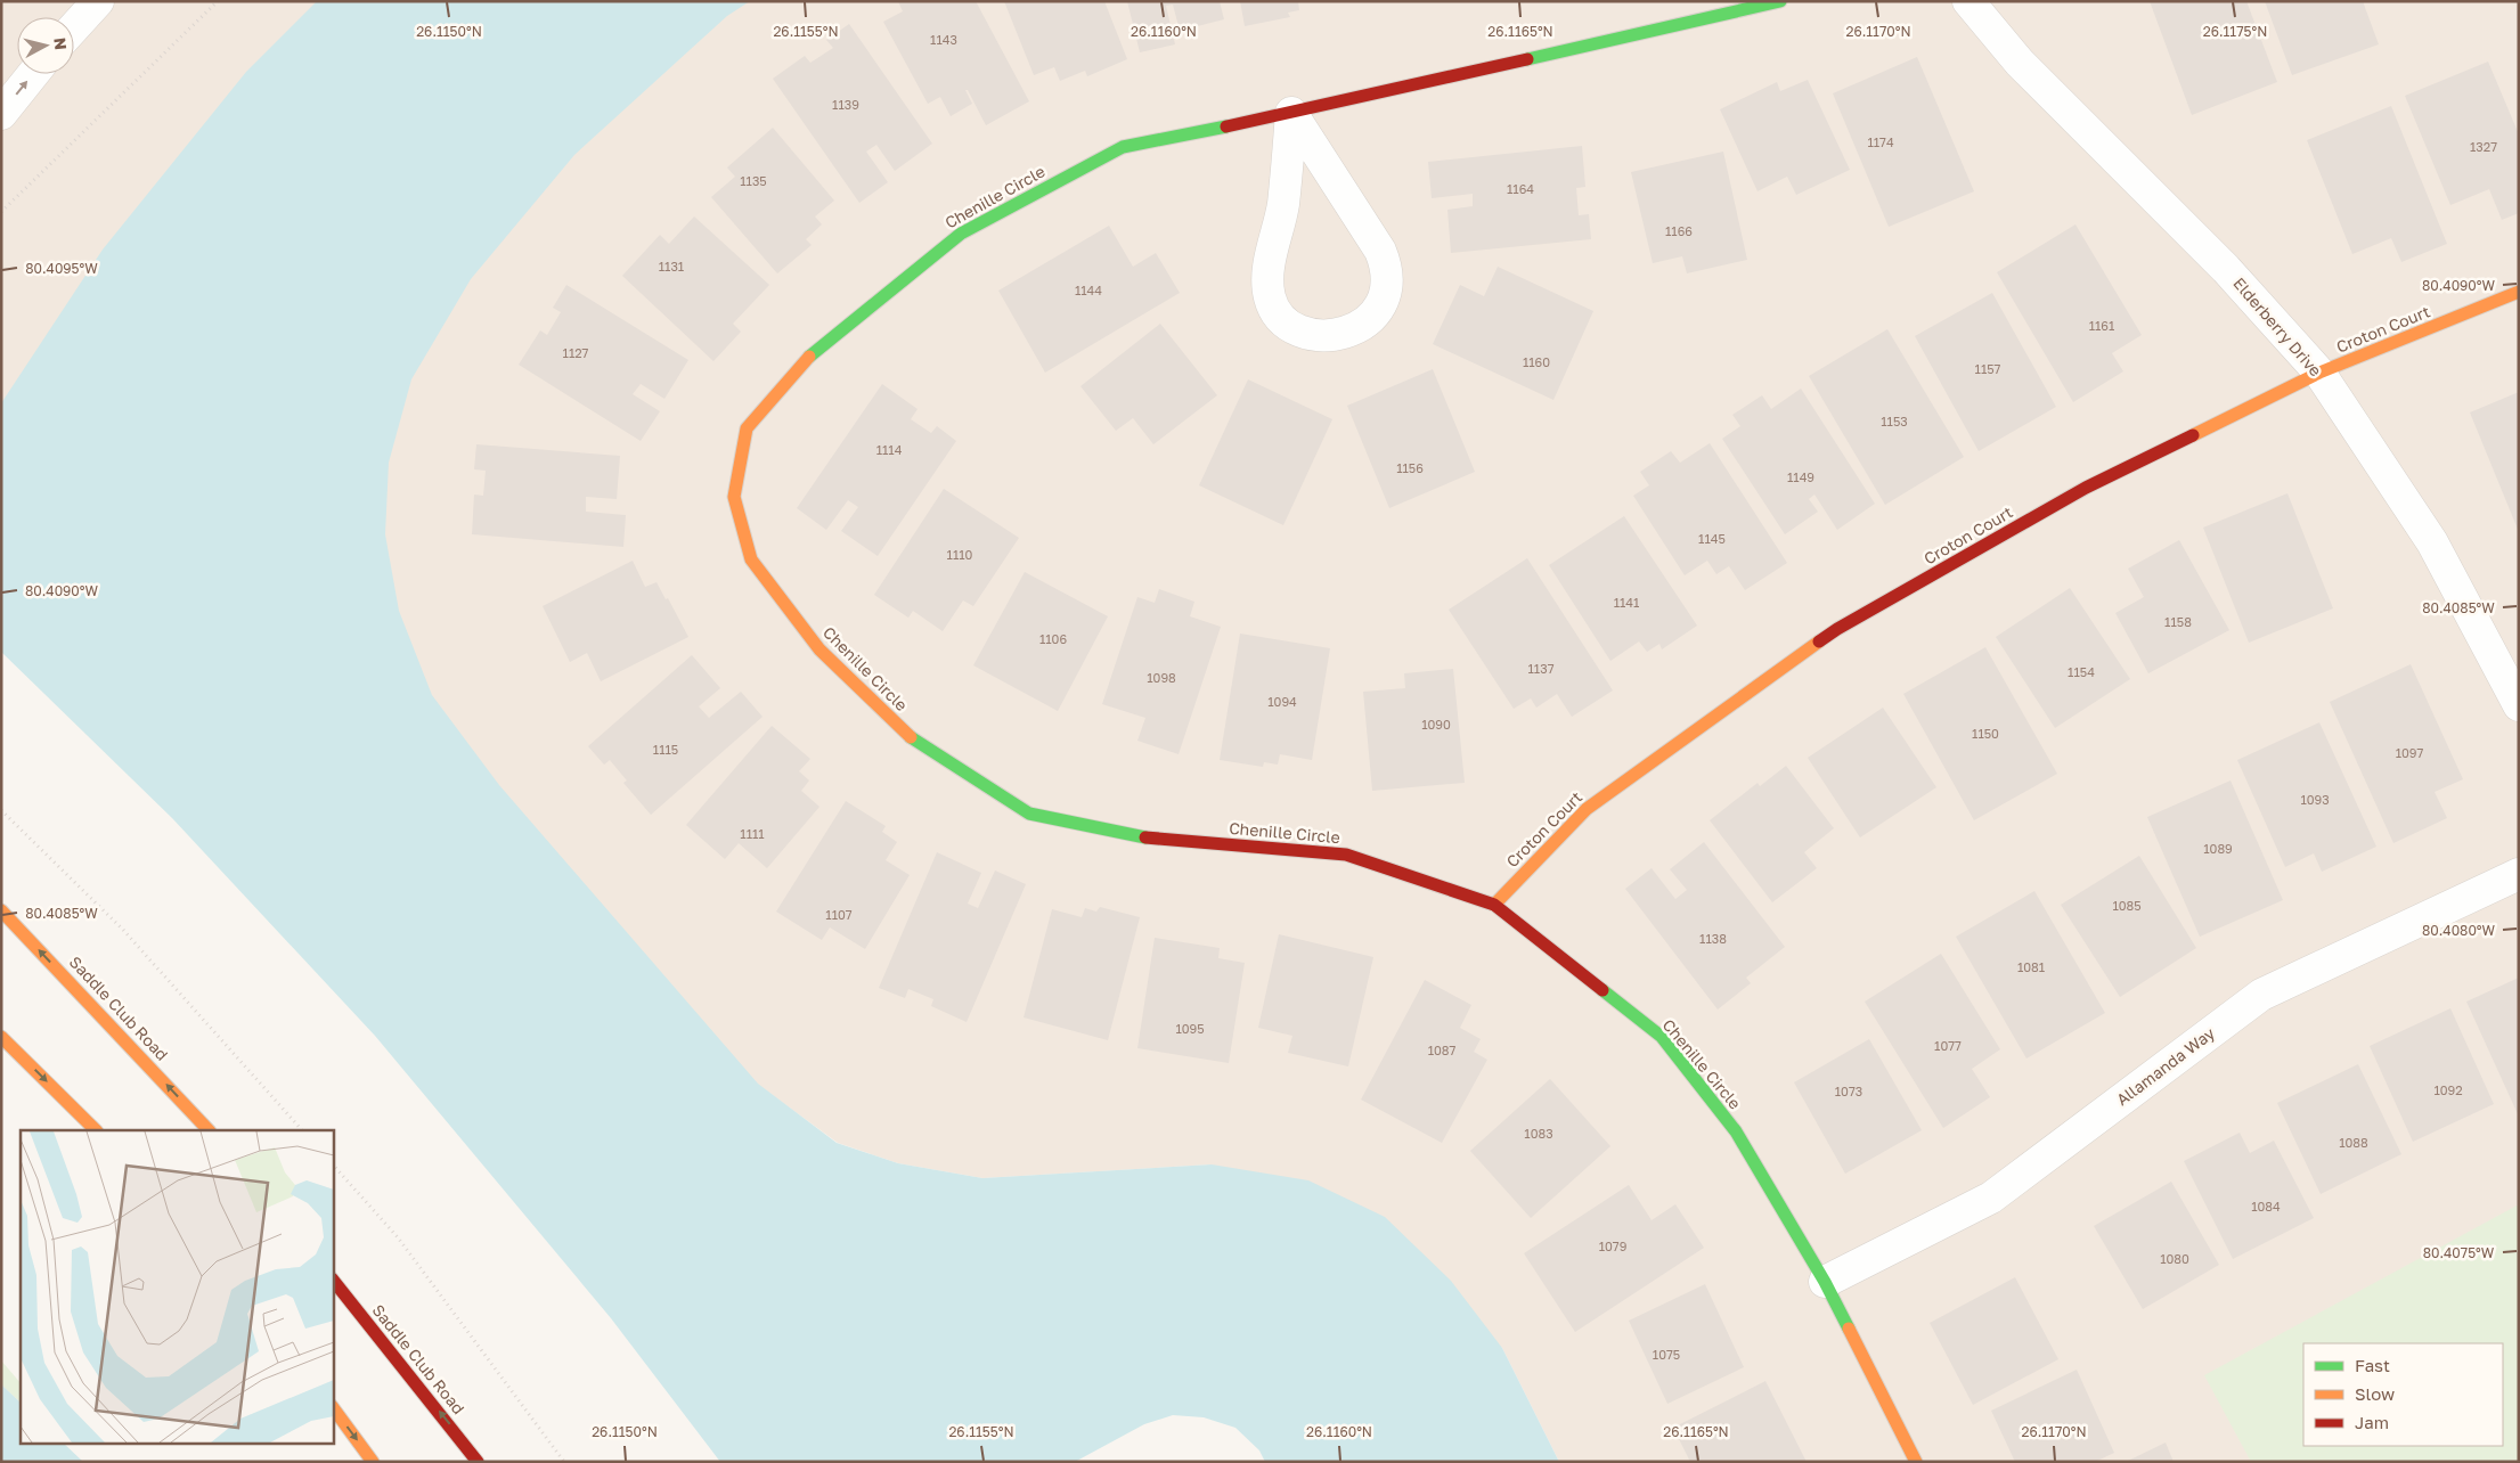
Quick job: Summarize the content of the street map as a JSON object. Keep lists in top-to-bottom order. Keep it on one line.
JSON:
{"streets":{"street":["Chenille Circle","Elderberry Drive","Croton Court","Saddle Club Road","Allamanda Way"]},"crossings":[["Chenille Circle","Croton Court"],["Chenille Circle","Allamanda Way"],["Elderberry Drive","Croton Court"]],"house_numbers":["1143","1139","1174","1327","1135","1164","1166","1131","1144","1161","1127","1160","1157","1153","1114","1156","1149","1145","1110","1141","1158","1106","1137","1154","1098","1094","1090","1150","1115","1097","1093","1111","1089","1085","1107","1138","1081","1095","1077","1087","1092","1073","1083","1088","1084","1079","1080","1075"],"legend":["Fast","Slow","Jam"],"north":"right","coordinates":["26.1150°N","26.1155°N","26.1160°N","26.1165°N","26.1170°N","26.1175°N","80.4095°W","80.4090°W","80.4085°W","80.4080°W","80.4075°W"]}
